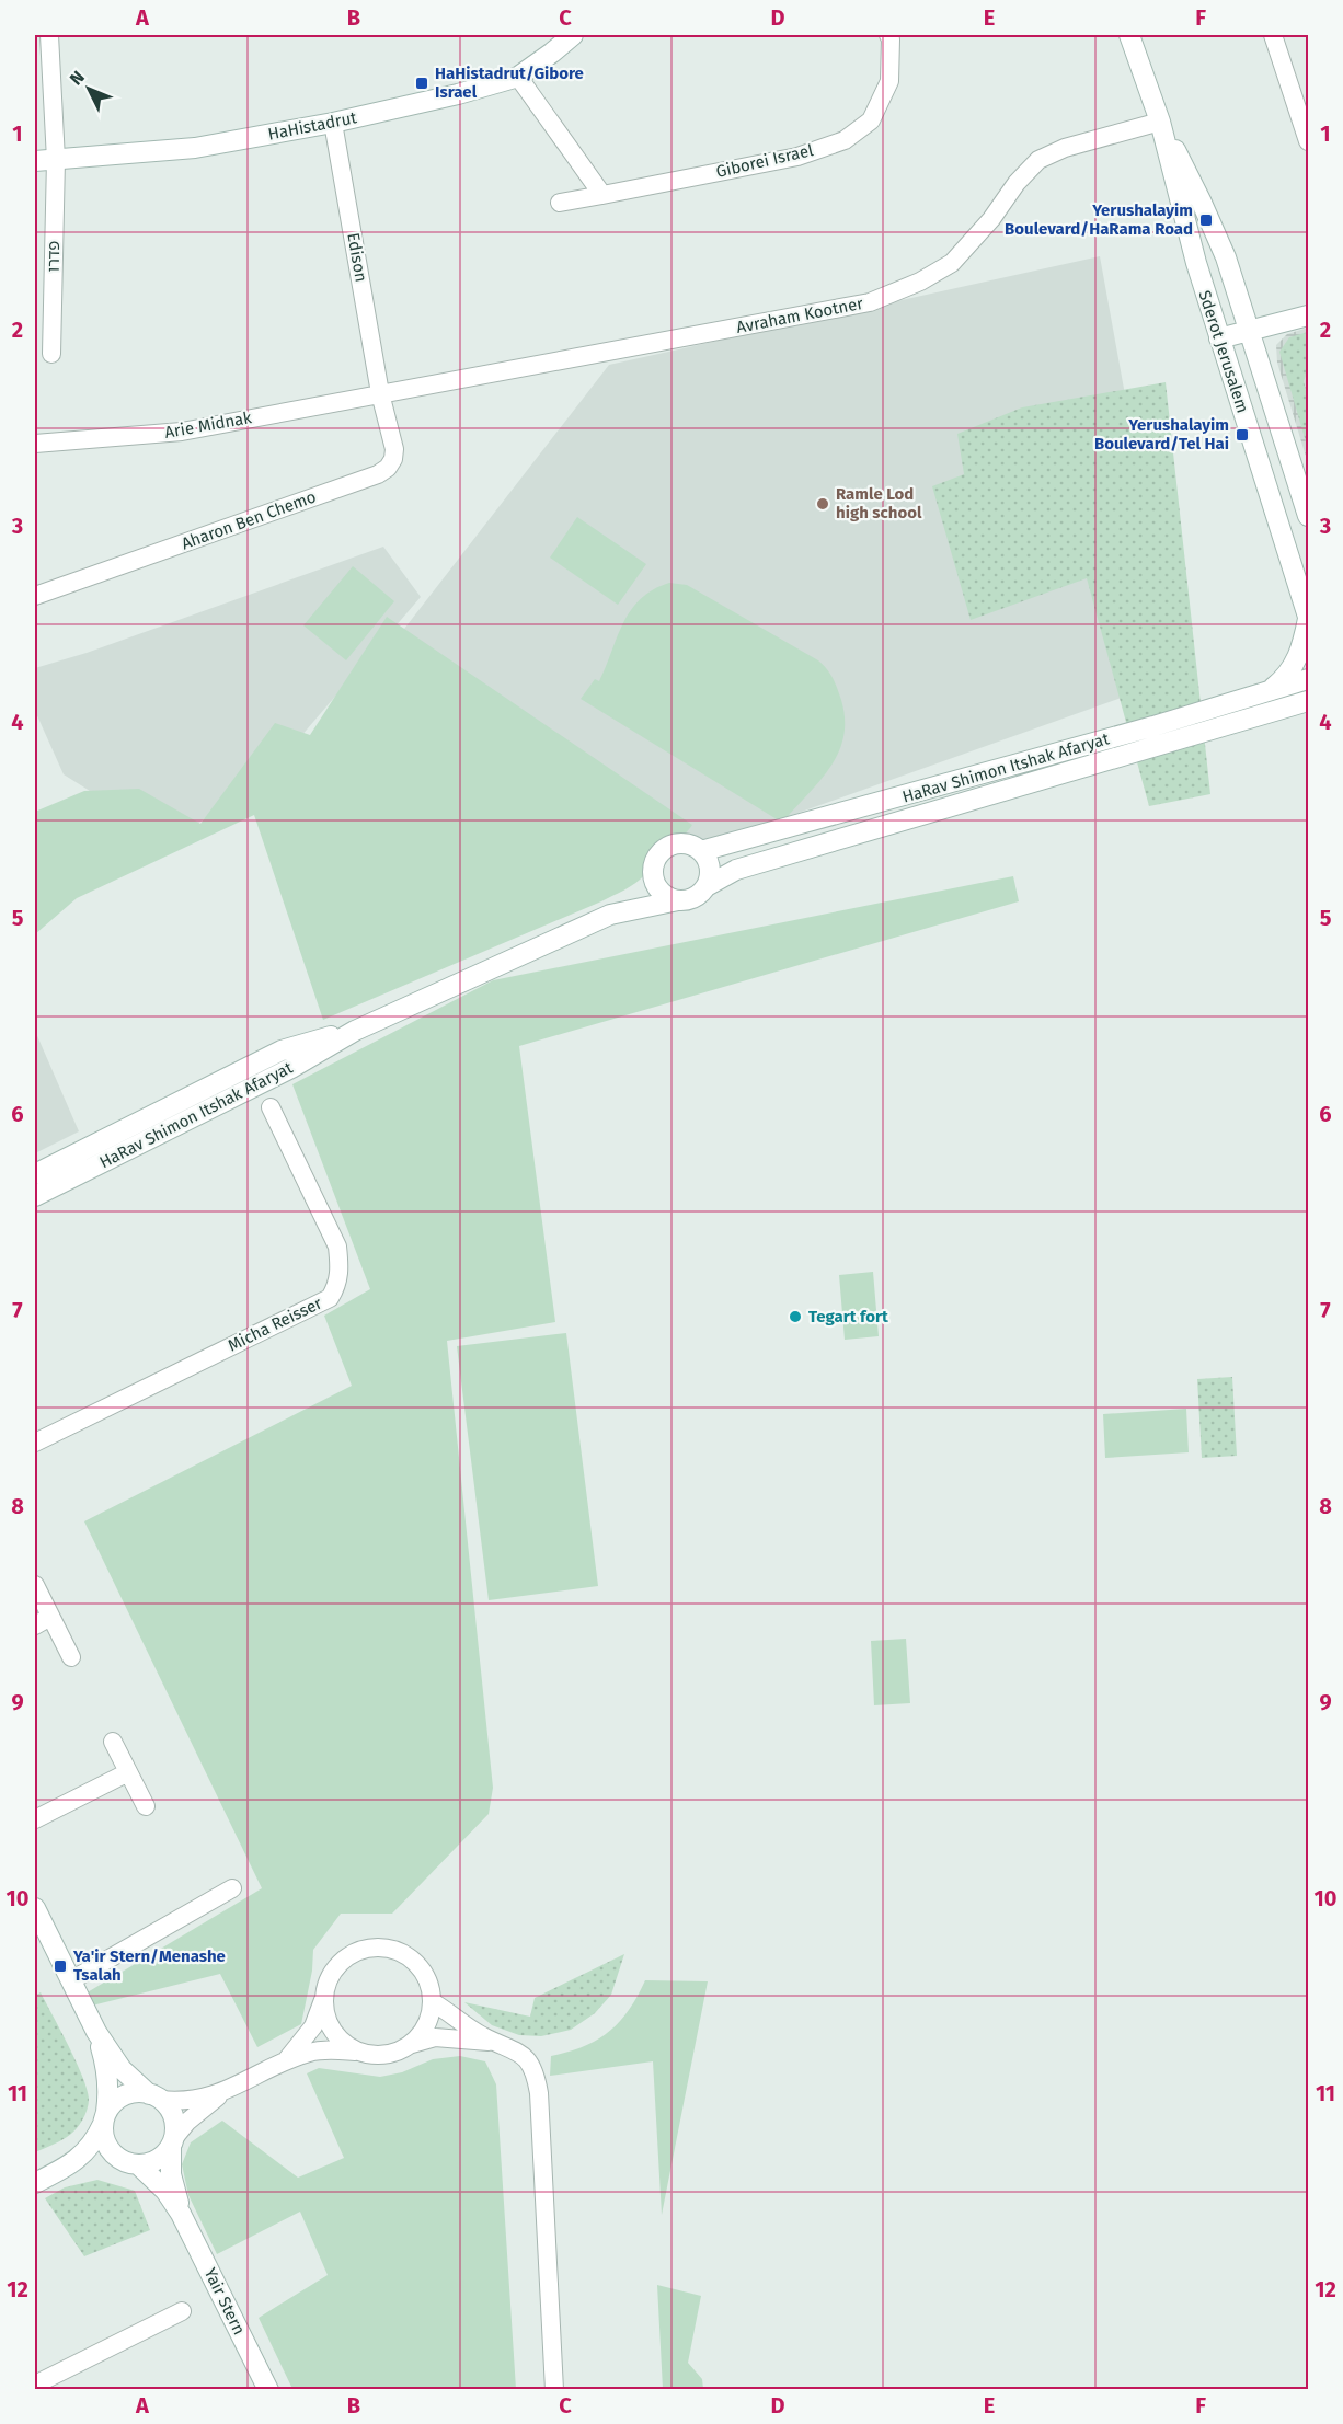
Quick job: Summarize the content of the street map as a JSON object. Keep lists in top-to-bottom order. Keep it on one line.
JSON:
{"streets":{"street":["HaHistadrut","Giborei Israel","פדרו","Edison","Avraham Kootner","Sderot Jerusalem","Arie Midnak","Aharon Ben Chemo","HaRav Shimon Itshak Afaryat","Micha Reisser","Yair Stern"]},"crossings":[["HaHistadrut","פדרו"],["HaHistadrut","Edison"],["Edison","Avraham Kootner"],["Edison","Arie Midnak"],["Edison","Aharon Ben Chemo"],["Avraham Kootner","Sderot Jerusalem"],["Avraham Kootner","Arie Midnak"],["Avraham Kootner","Aharon Ben Chemo"],["Arie Midnak","Aharon Ben Chemo"]],"places":{"transit":["HaHistadrut/Gibore Israel","Yerushalayim Boulevard/HaRama Road","Yerushalayim Boulevard/Tel Hai","Ya'ir Stern/Menashe Tsalah"],"other":["Ramle Lod high school","Tegart fort"]},"north":"top left","grid":{"columns":["A","B","C","D","E","F"],"rows":["1","2","3","4","5","6","7","8","9","10","11","12"]}}
